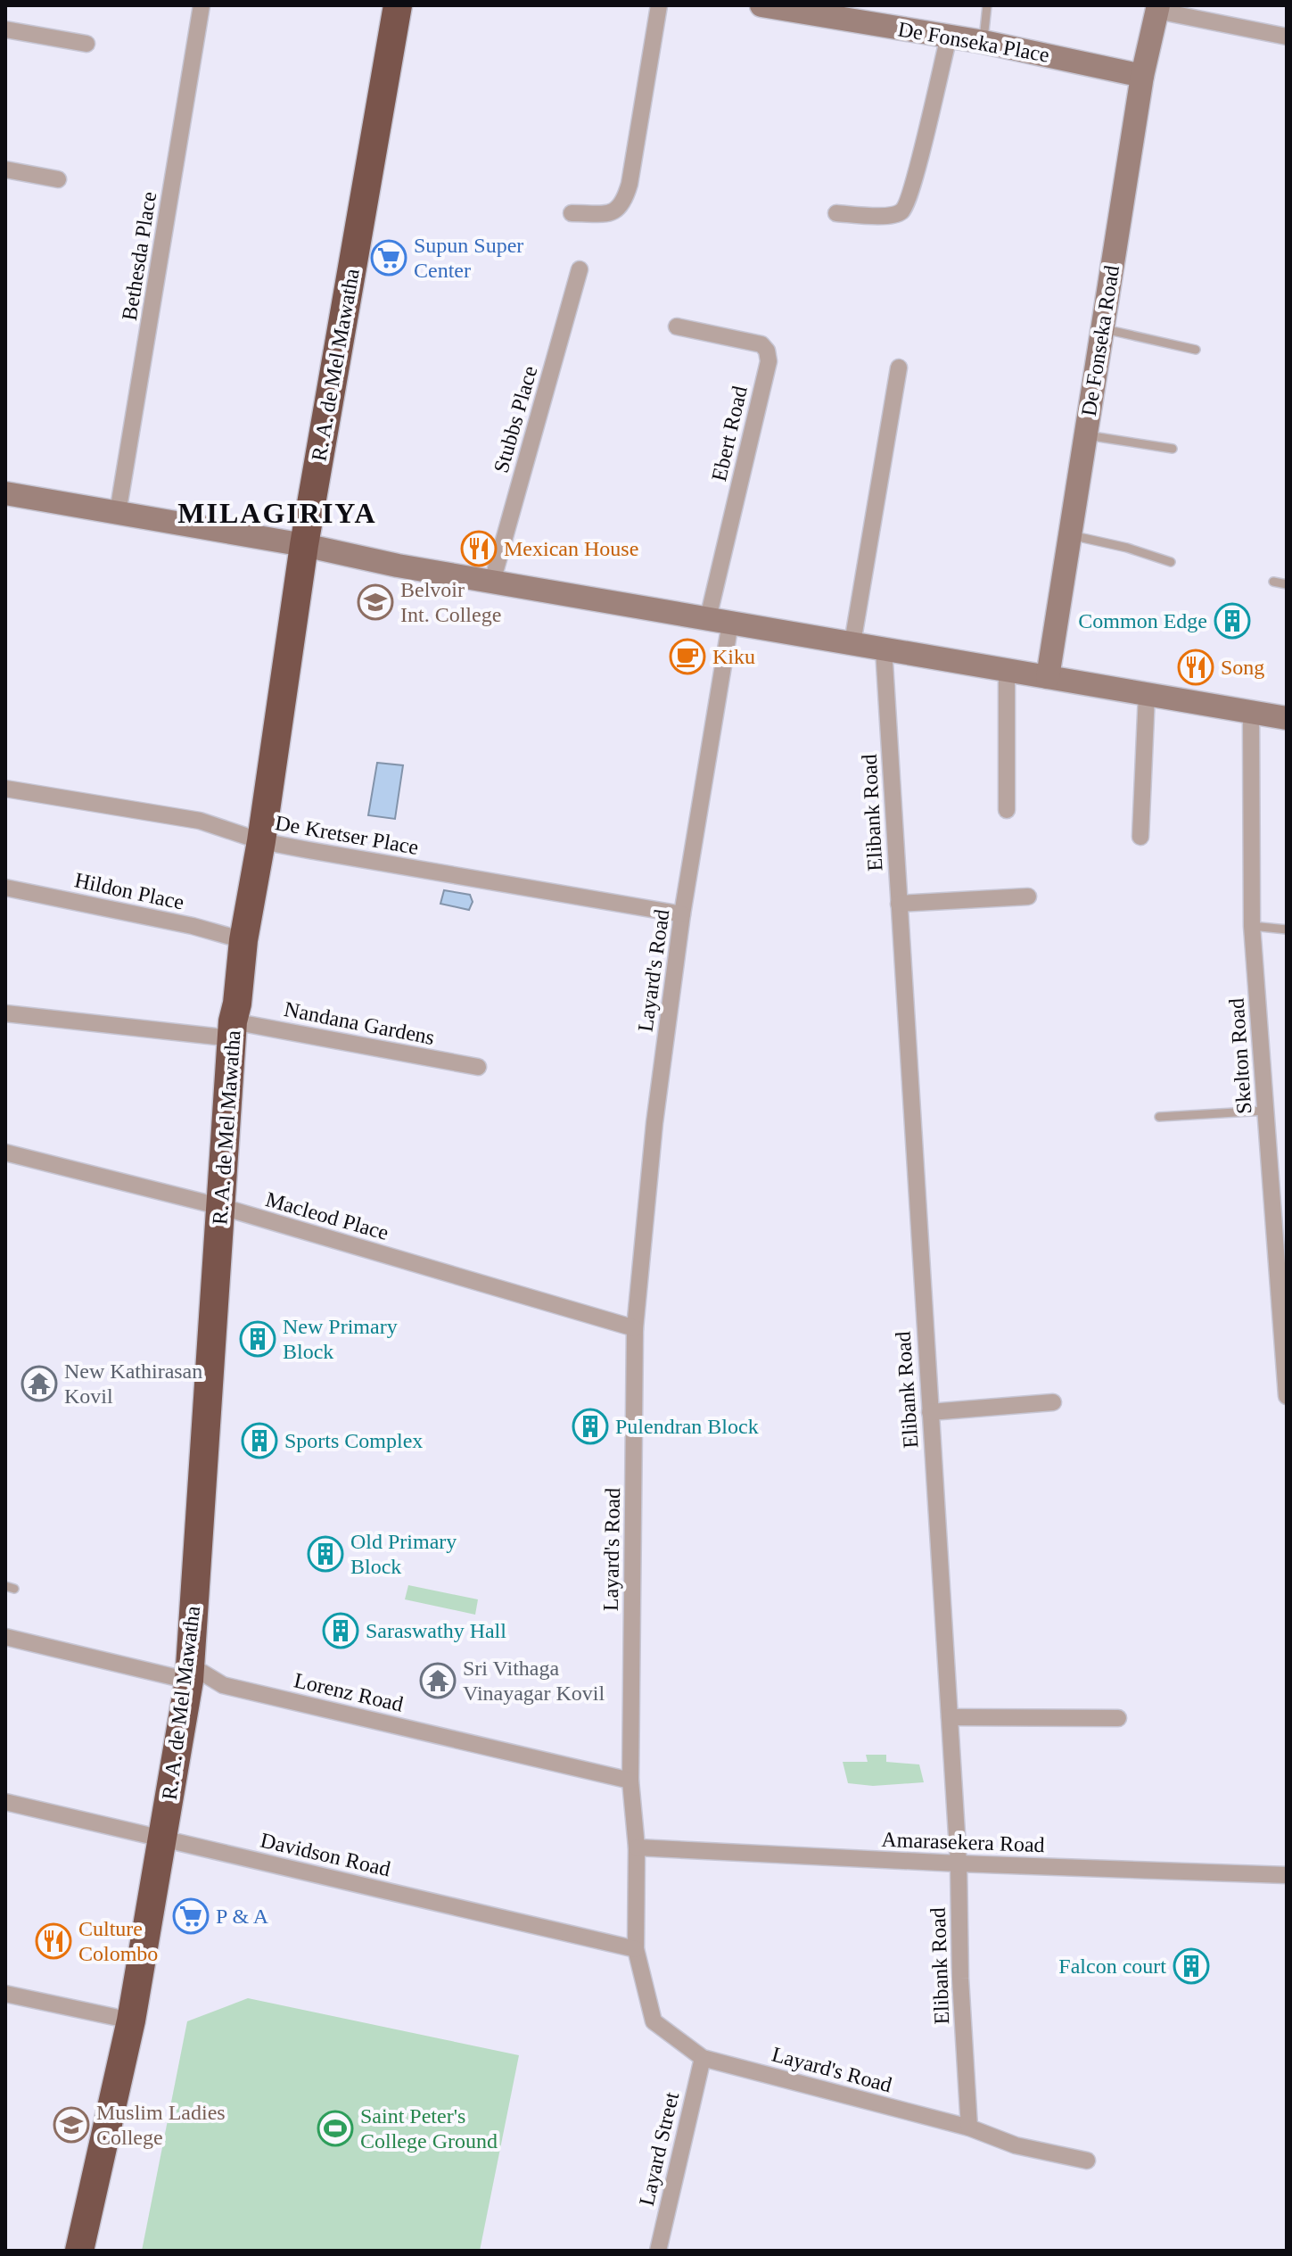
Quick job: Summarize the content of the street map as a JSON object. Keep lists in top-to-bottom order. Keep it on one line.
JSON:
{"streets":{"highway":["R. A. de Mel Mawatha"],"main road":["De Fonseka Place","De Fonseka Road"],"street":["Bethesda Place","Stubbs Place","Ebert Road","Elibank Road","De Kretser Place","Hildon Place","Layard's Road","Nandana Gardens","Skelton Road","Macleod Place","Lorenz Road","Amarasekera Road","Davidson Road","Layard Street"]},"crossings":[["De Fonseka Place","De Fonseka Road"],["R. A. de Mel Mawatha","De Kretser Place"],["R. A. de Mel Mawatha","Hildon Place"],["R. A. de Mel Mawatha","Nandana Gardens"],["R. A. de Mel Mawatha","Macleod Place"],["R. A. de Mel Mawatha","Lorenz Road"],["R. A. de Mel Mawatha","Davidson Road"],["Ebert Road","Layard's Road"],["Elibank Road","Layard's Road"],["Elibank Road","Amarasekera Road"],["De Kretser Place","Layard's Road"],["Layard's Road","Macleod Place"],["Layard's Road","Lorenz Road"],["Layard's Road","Amarasekera Road"],["Layard's Road","Davidson Road"],["Layard's Road","Layard Street"]],"districts":["MILAGIRIYA"],"places":{"supermarket":["Supun Super Center","P & A"],"restaurant":["Mexican House","Song","Culture Colombo"],"school or university":["Belvoir Int. College","Muslim Ladies College"],"building":["Common Edge","New Primary Block","Pulendran Block","Sports Complex","Old Primary Block","Saraswathy Hall","Falcon court"],"cafe":["Kiku"],"temple":["New Kathirasan Kovil","Sri Vithaga Vinayagar Kovil"],"sports":["Saint Peter's College Ground"]}}
